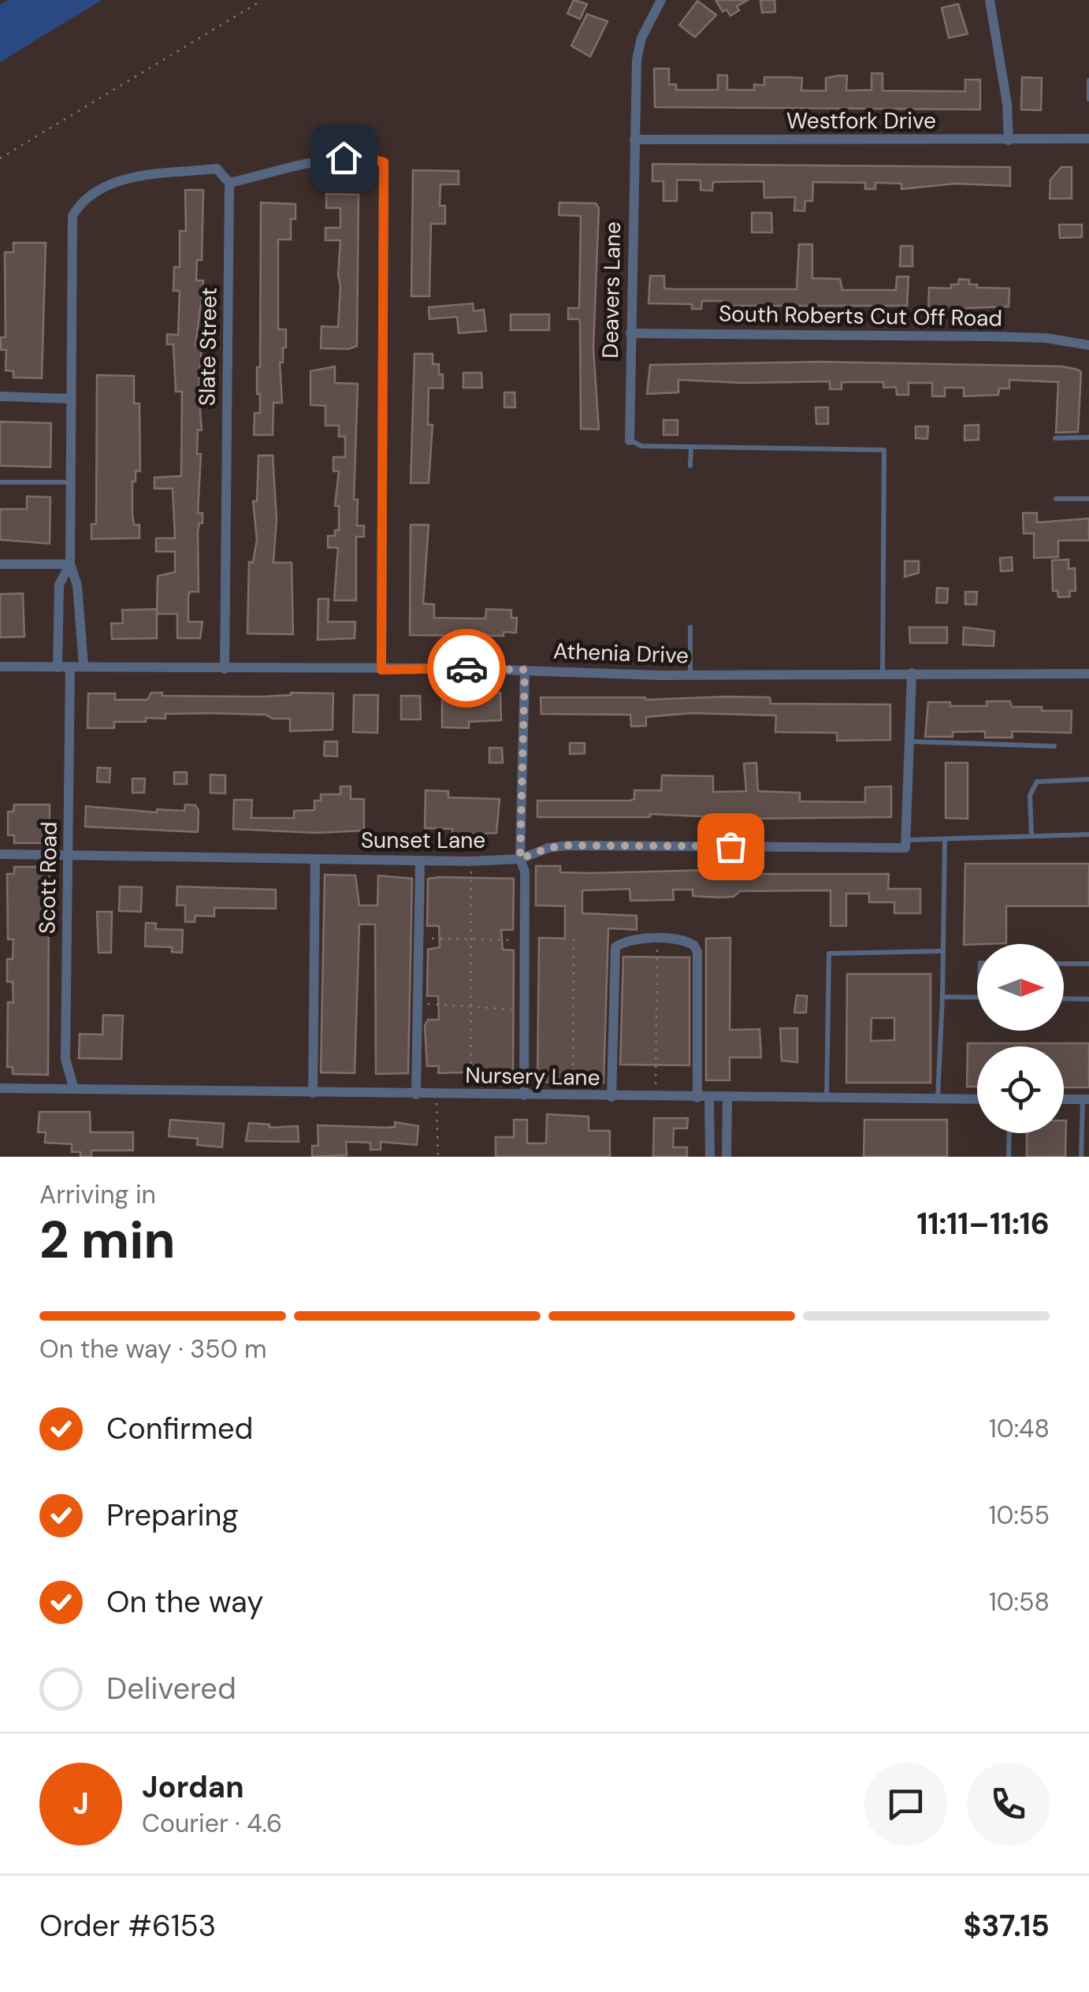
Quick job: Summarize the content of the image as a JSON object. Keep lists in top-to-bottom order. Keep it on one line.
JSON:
{"streets":{"street":["Westfork Drive","Deavers Lane","South Roberts Cut Off Road","Slate Street","Athenia Drive","Sunset Lane","Scott Road","Nursery Lane"]},"crossings":[["Westfork Drive","Deavers Lane"],["Deavers Lane","South Roberts Cut Off Road"],["Slate Street","Athenia Drive"],["Athenia Drive","Scott Road"],["Sunset Lane","Scott Road"],["Scott Road","Nursery Lane"]],"north":"right","page":{"heading":["2 min","Arriving in","11:11–11:16"],"panel":["Jordan","Courier · 4.6","Order #6153","$37.15"],"bar":"On the way · 350 m","list":[["Confirmed","10:48"],["Preparing","10:55"],["On the way","10:58"],"Delivered"],"round":"J"}}
